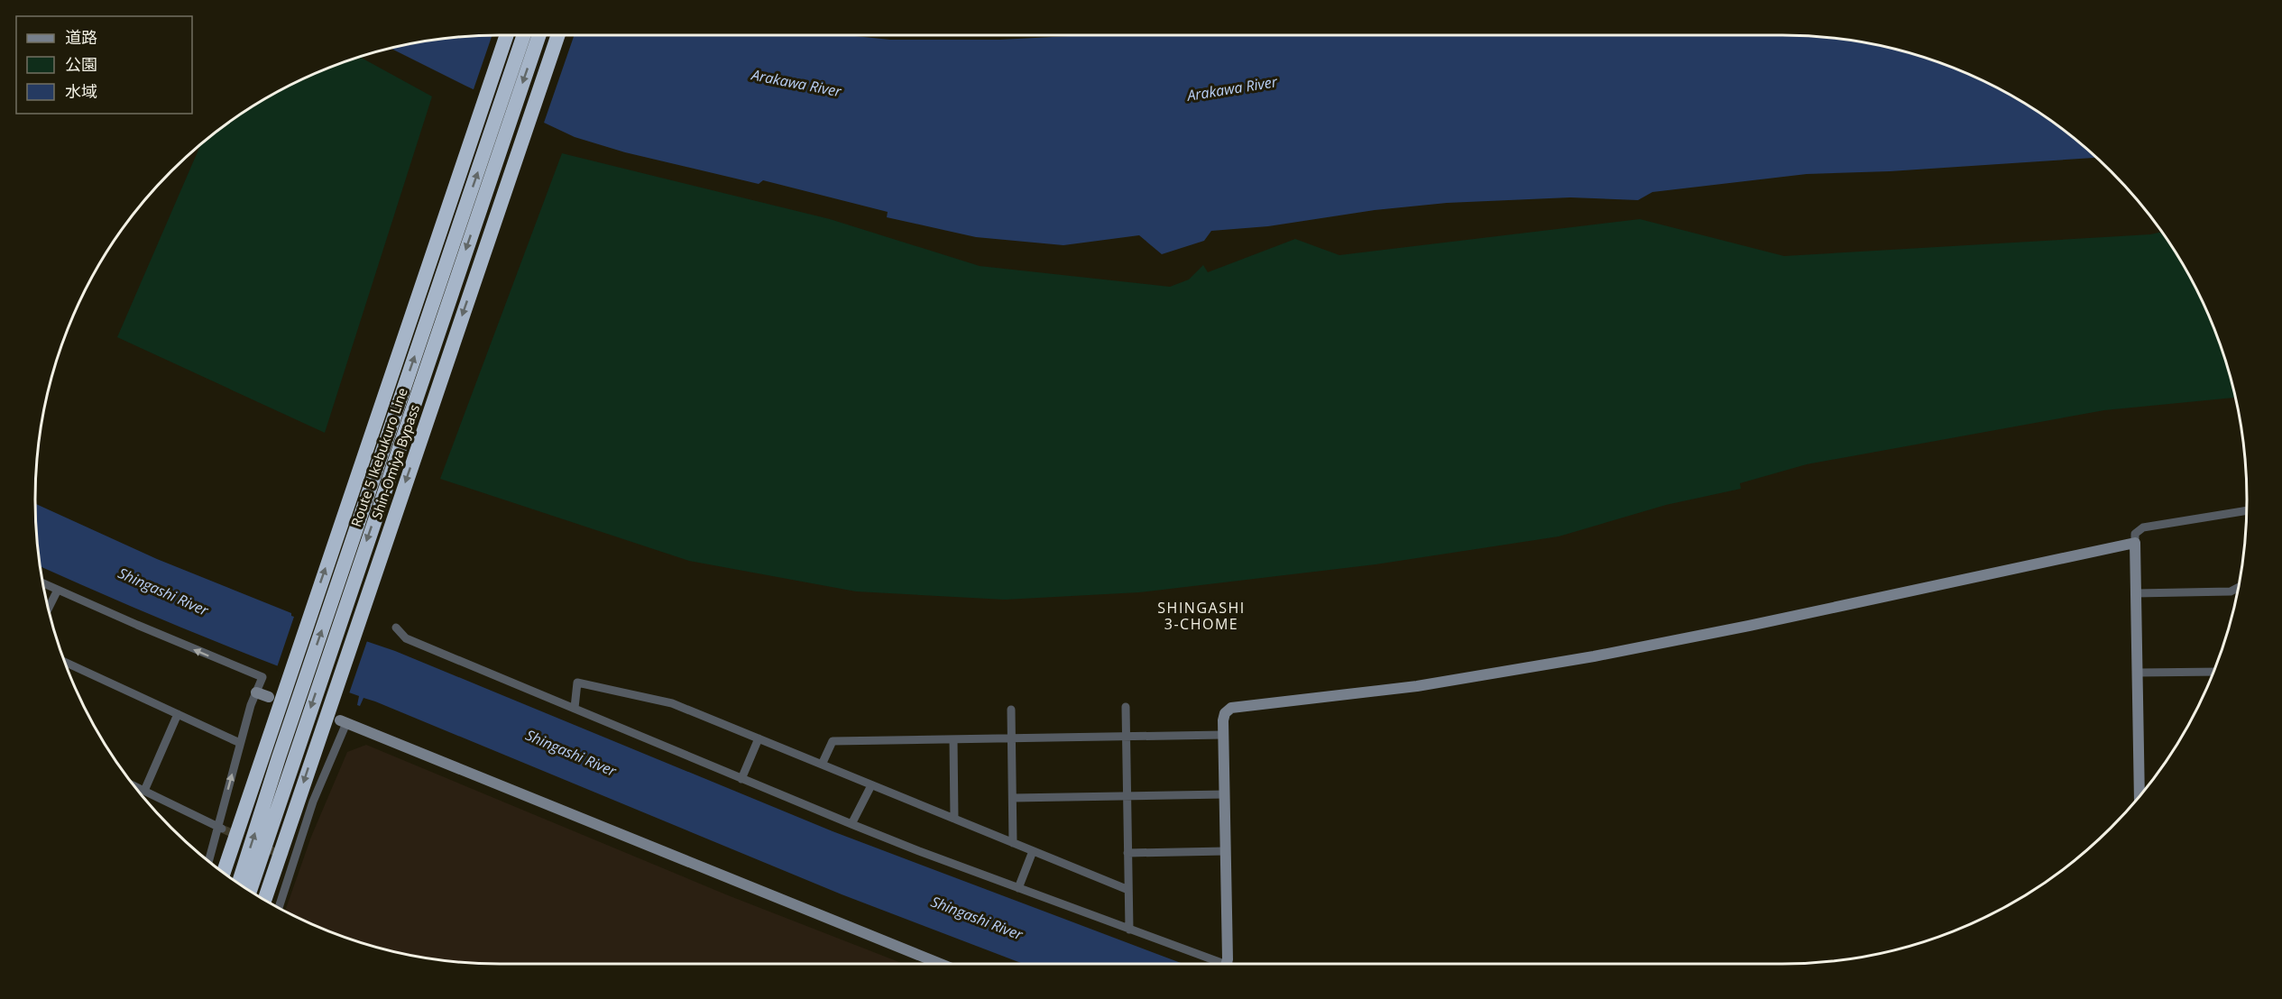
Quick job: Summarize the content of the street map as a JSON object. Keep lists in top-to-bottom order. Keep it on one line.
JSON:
{"streets":{"highway":["Route 5 Ikebukuro Line","Shin-Omiya Bypass"]},"districts":["SHINGASHI 3-CHOME"],"water":["Arakawa River","Shingashi River"],"legend":["道路","公園","水域"]}
